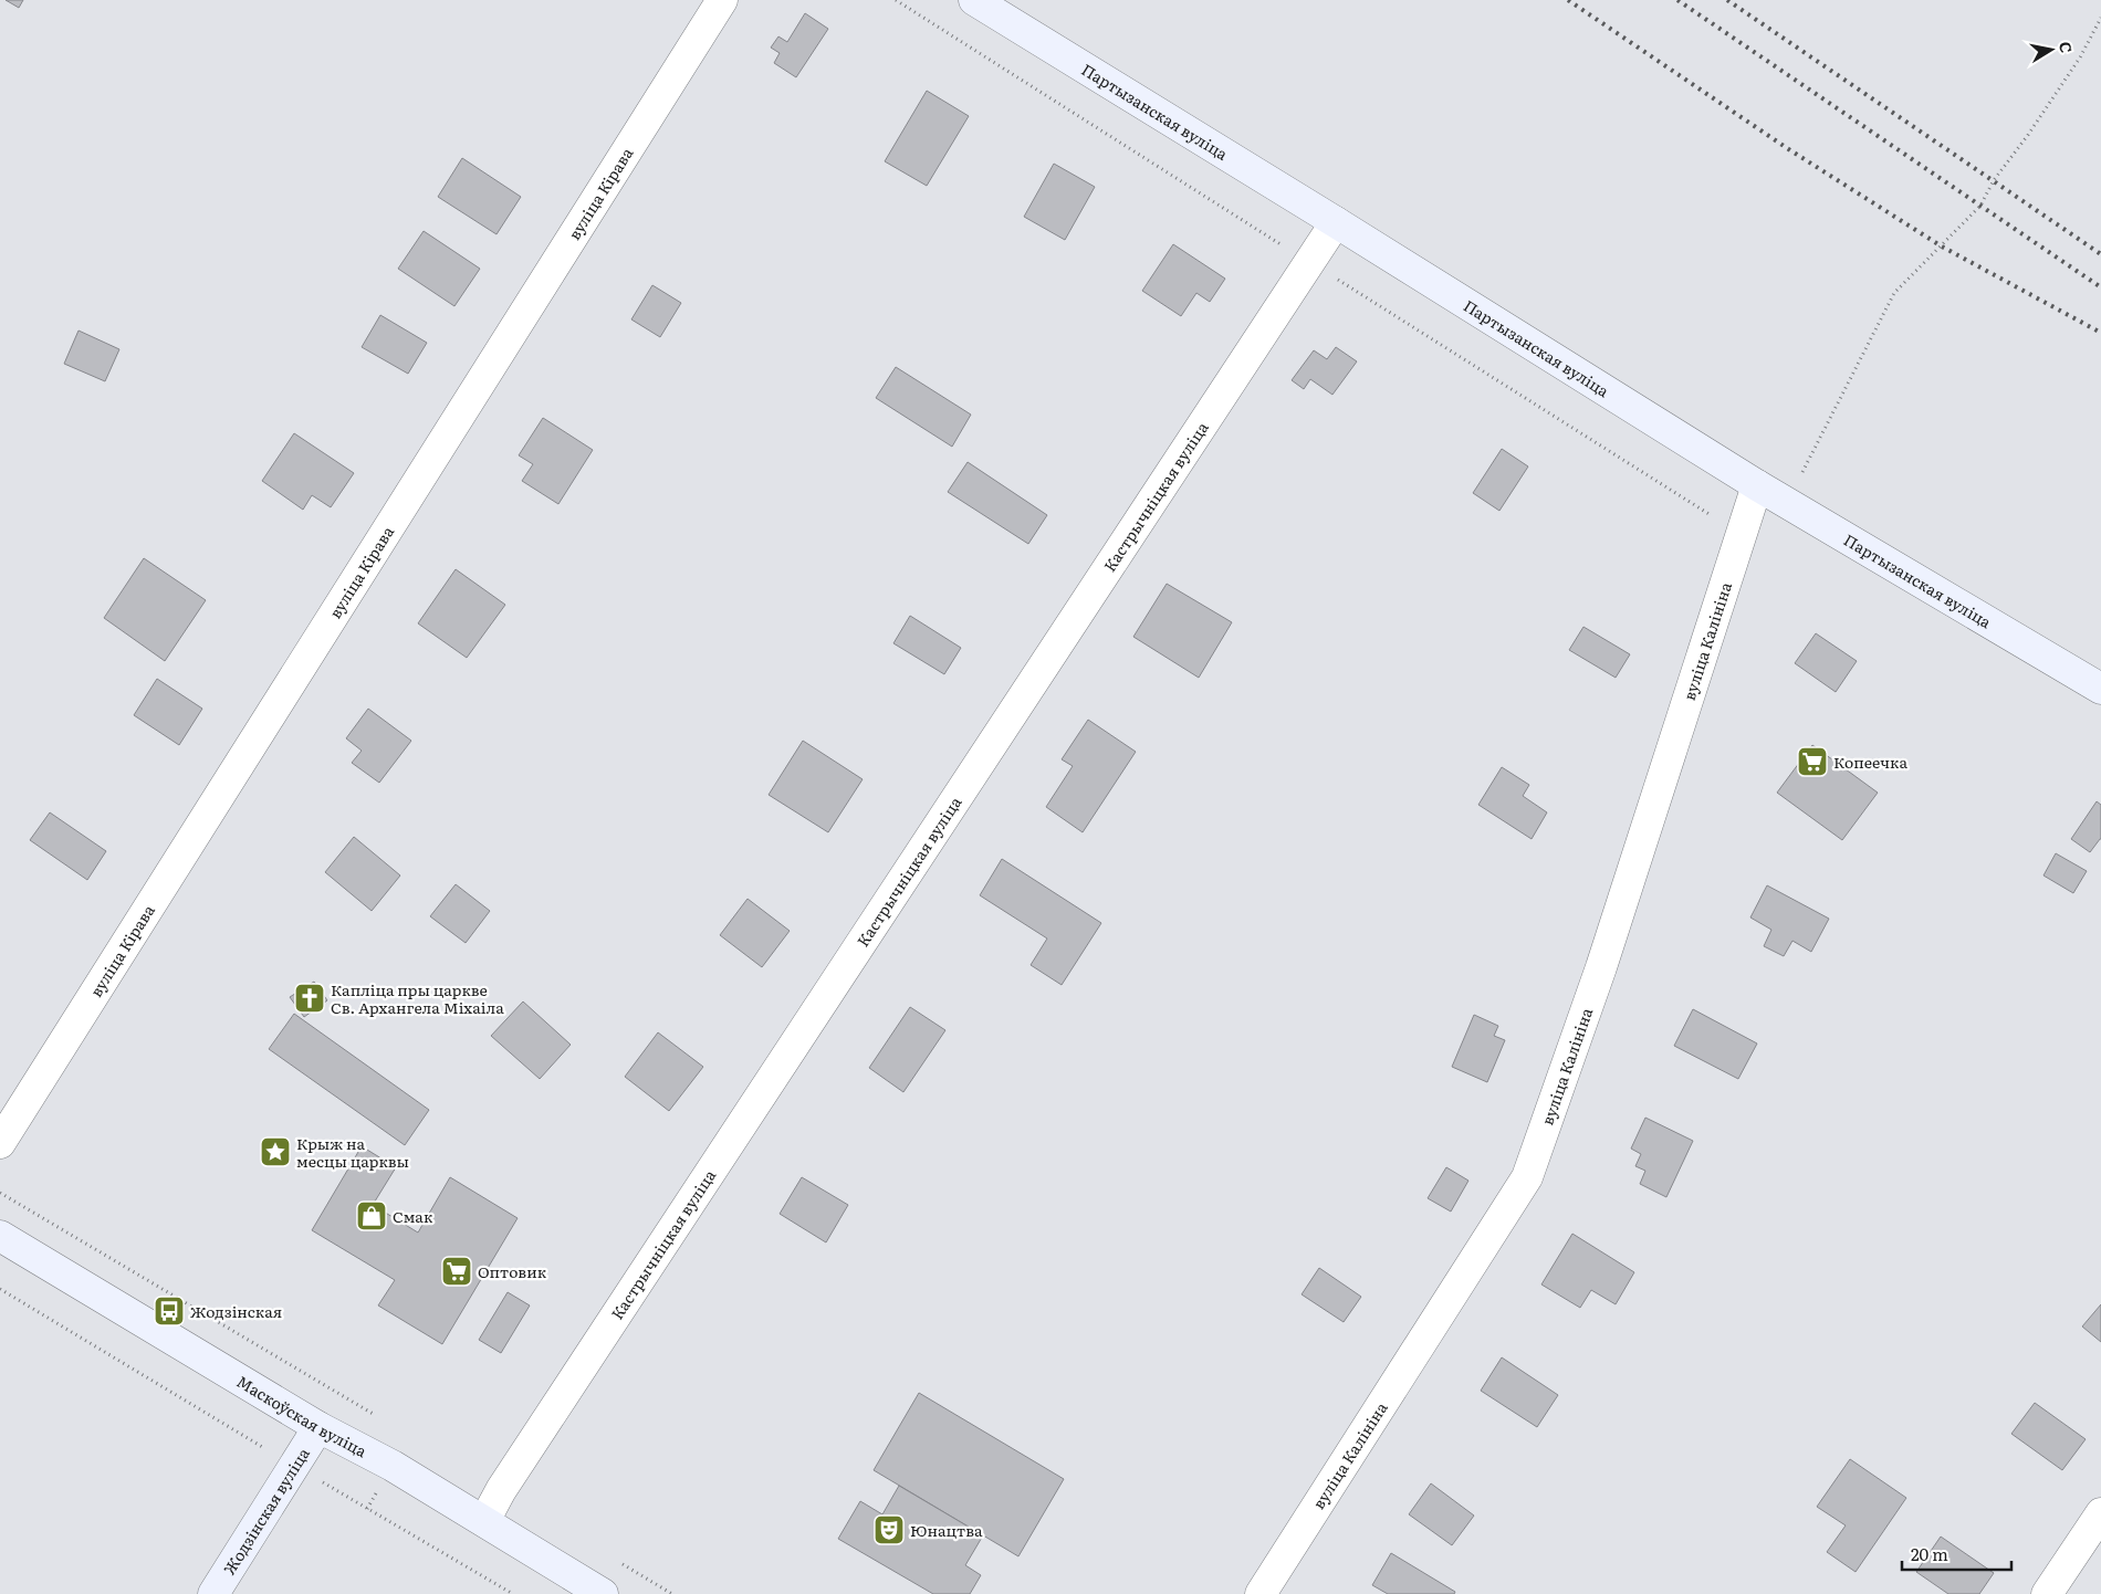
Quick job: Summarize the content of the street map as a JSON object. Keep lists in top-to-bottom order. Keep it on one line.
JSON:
{"streets":{"street":["Партызанская вуліца","вуліца Кірава","Кастрычніцкая вуліца","вуліца Калініна","Маскоўская вуліца","Жодзінская вуліца"]},"crossings":[["Партызанская вуліца","Кастрычніцкая вуліца"],["Партызанская вуліца","вуліца Калініна"],["Кастрычніцкая вуліца","Маскоўская вуліца"],["Маскоўская вуліца","Жодзінская вуліца"]],"places":{"supermarket":["Копеечка","Оптовик"],"church":["Капліца пры царкве Св. Архангела Міхаіла"],"place":["Крыж на месцы царквы"],"shop":["Смак"],"bus stop":["Жодзінская"],"theatre":["Юнацтва"]},"scale_bar":"20 m","north":"right"}
